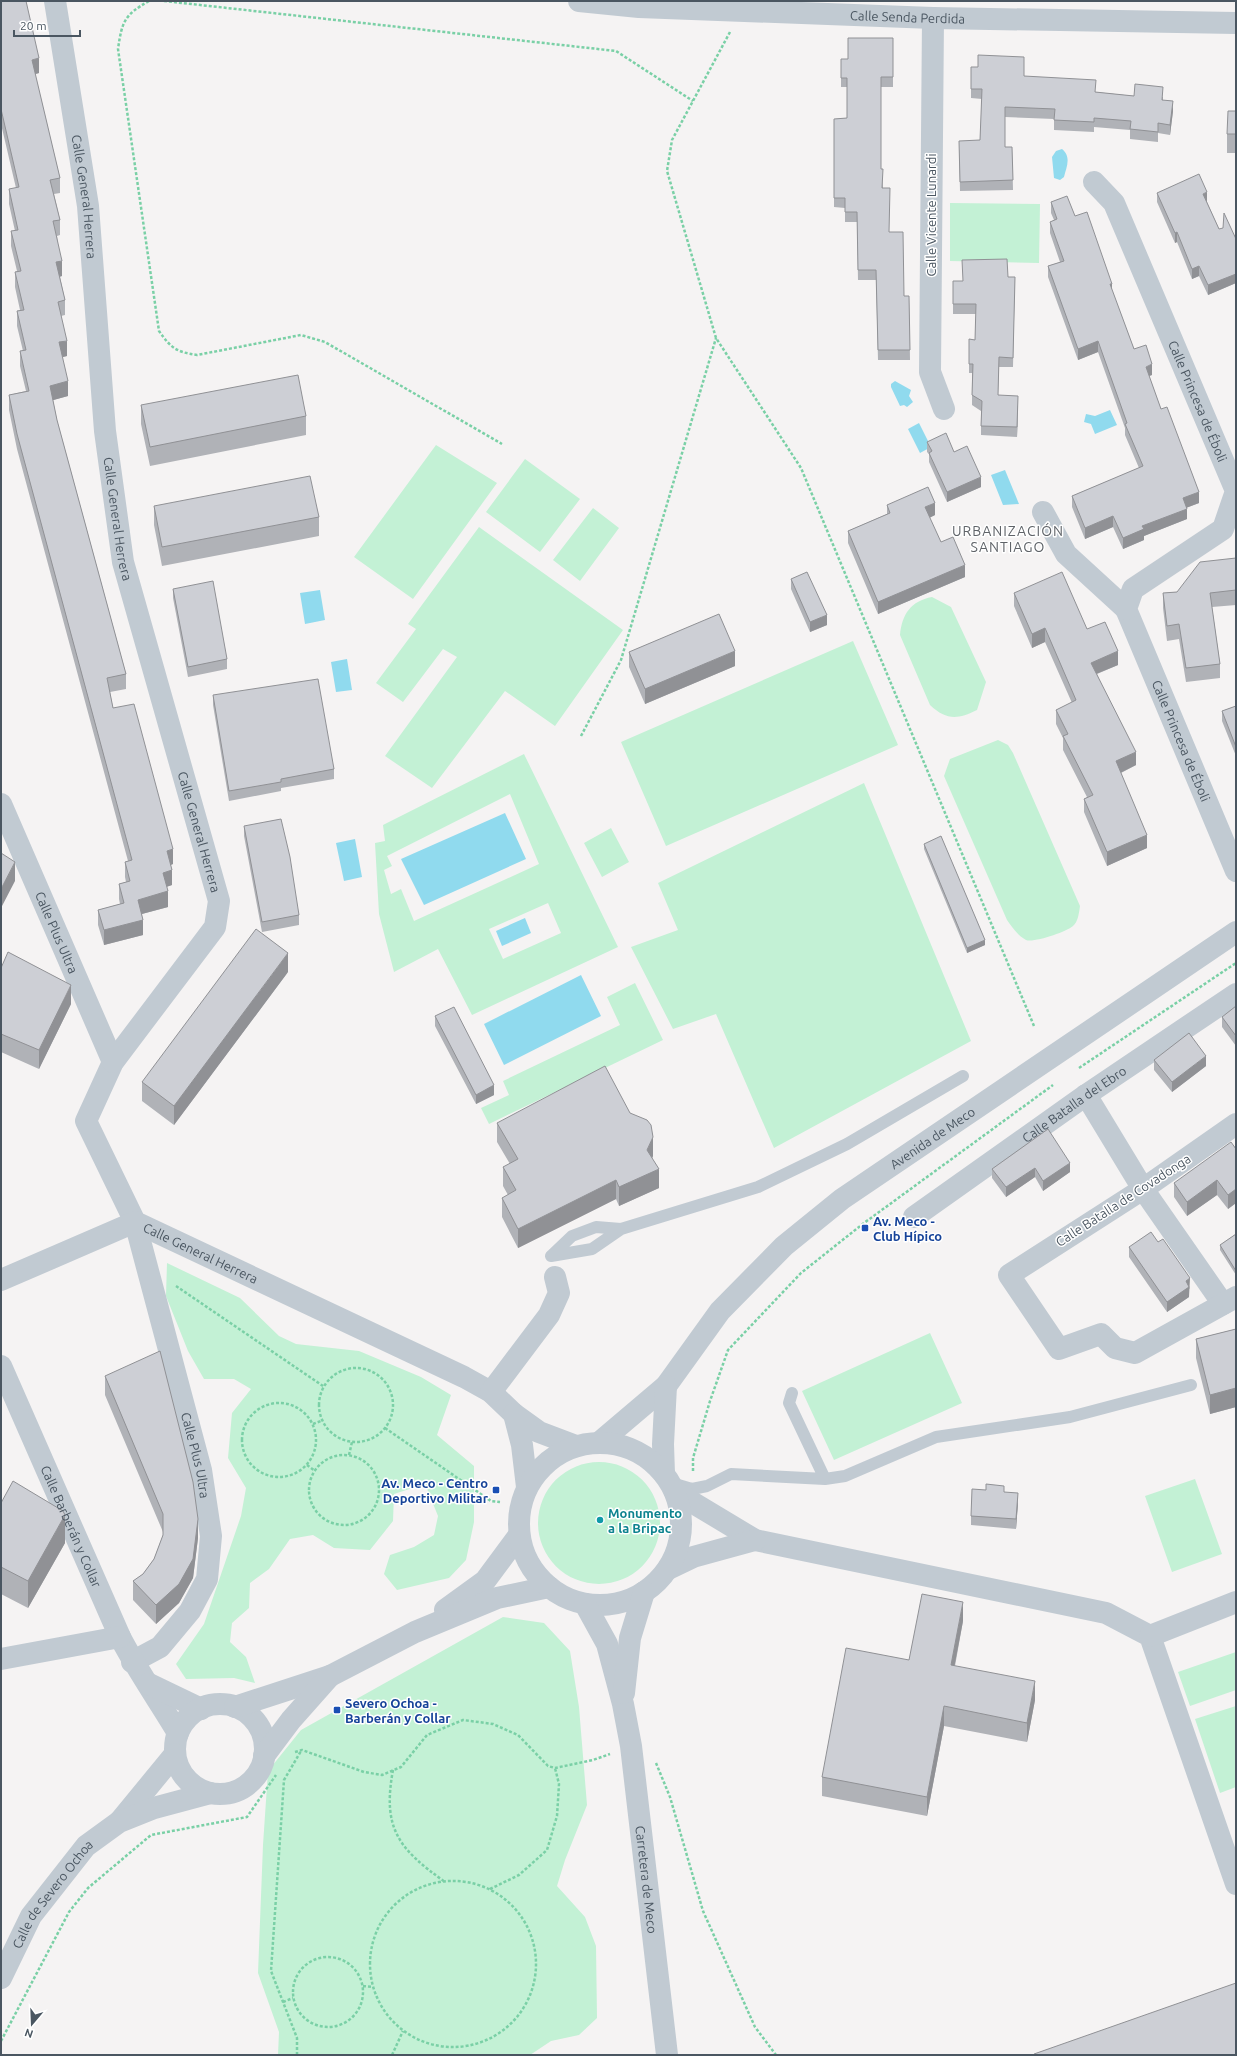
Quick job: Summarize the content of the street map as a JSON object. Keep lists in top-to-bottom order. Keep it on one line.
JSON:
{"streets":{"street":["Calle Senda Perdida","Calle General Herrera","Calle Vicente Lunardi","Calle Princesa de Éboli","Calle Plus Ultra","Calle Batalla del Ebro","Avenida de Meco","Calle Batalla de Covadonga","Calle Barberán y Collar","Carretera de Meco","Calle de Severo Ochoa"]},"crossings":[["Calle Senda Perdida","Calle Vicente Lunardi"],["Calle General Herrera","Calle Plus Ultra"],["Calle Plus Ultra","Calle Barberán y Collar"],["Calle Barberán y Collar","Calle de Severo Ochoa"]],"districts":["URBANIZACIÓN SANTIAGO"],"places":{"transit":["Av. Meco - Club Hípico","Av. Meco - Centro Deportivo Militar","Severo Ochoa - Barberán y Collar"],"other":["Monumento a la Bripac"]},"scale_bar":"20 m","north":"bottom"}
